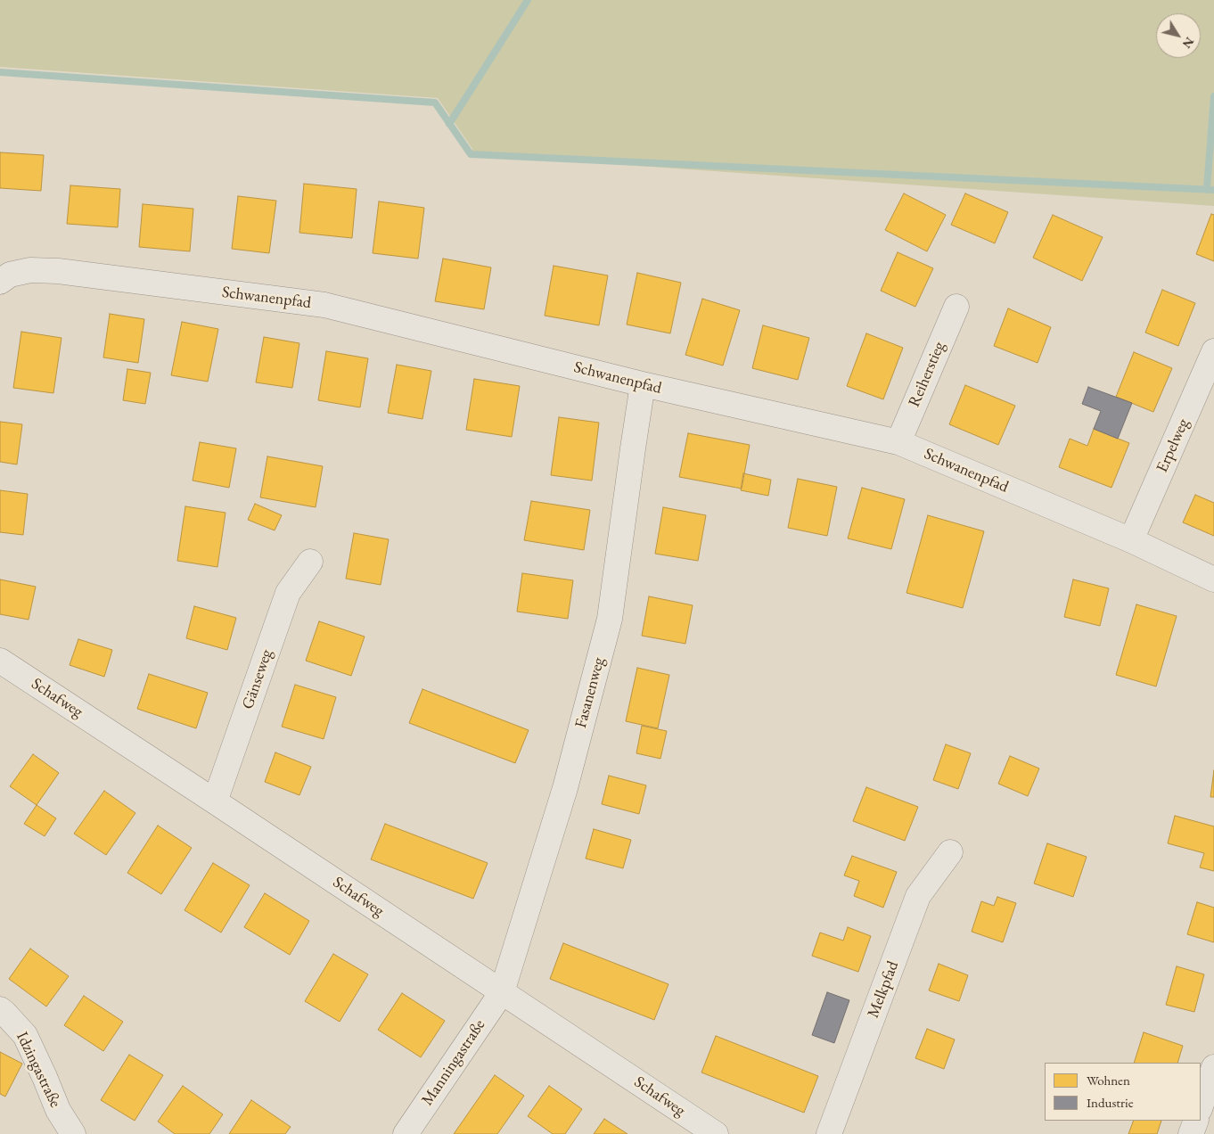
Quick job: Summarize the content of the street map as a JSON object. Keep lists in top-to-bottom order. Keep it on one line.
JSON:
{"streets":{"street":["Schwanenpfad","Reiherstieg","Erpelweg","Gänseweg","Fasanenweg","Schafweg","Melkpfad","Manningastraße","Idzingastraße"]},"crossings":[["Schwanenpfad","Reiherstieg"],["Schwanenpfad","Erpelweg"],["Schwanenpfad","Fasanenweg"],["Gänseweg","Schafweg"],["Fasanenweg","Schafweg"],["Fasanenweg","Manningastraße"],["Schafweg","Manningastraße"]],"legend":["Wohnen","Industrie"],"north":"bottom right"}
